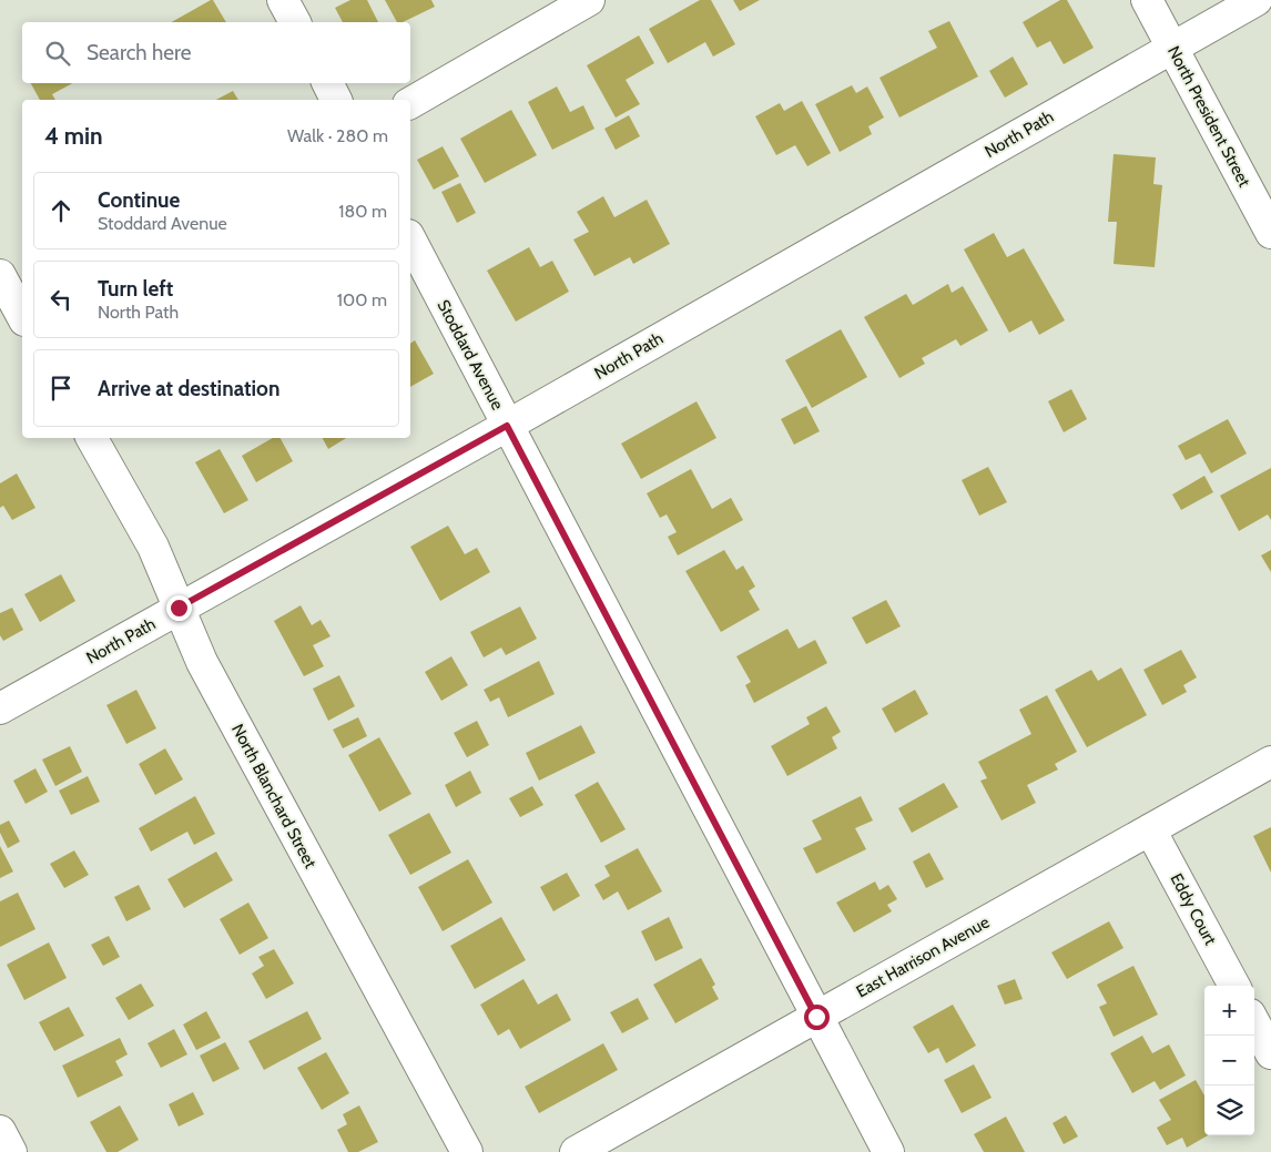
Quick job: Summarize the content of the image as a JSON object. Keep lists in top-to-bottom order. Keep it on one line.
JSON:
{"streets":{"street":["North President Street","North Path","Stoddard Avenue","North Blanchard Street","Eddy Court","East Harrison Avenue"]},"crossings":[["North President Street","North Path"],["North Path","Stoddard Avenue"],["North Path","North Blanchard Street"],["Stoddard Avenue","East Harrison Avenue"],["Eddy Court","East Harrison Avenue"]],"page":{"search":"Search here","heading":["4 min","Walk · 280 m"],"list":[["Continue","Stoddard Avenue","180 m"],["Turn left","North Path","100 m"],"Arrive at destination"],"map_buttons":["+","−"]}}
